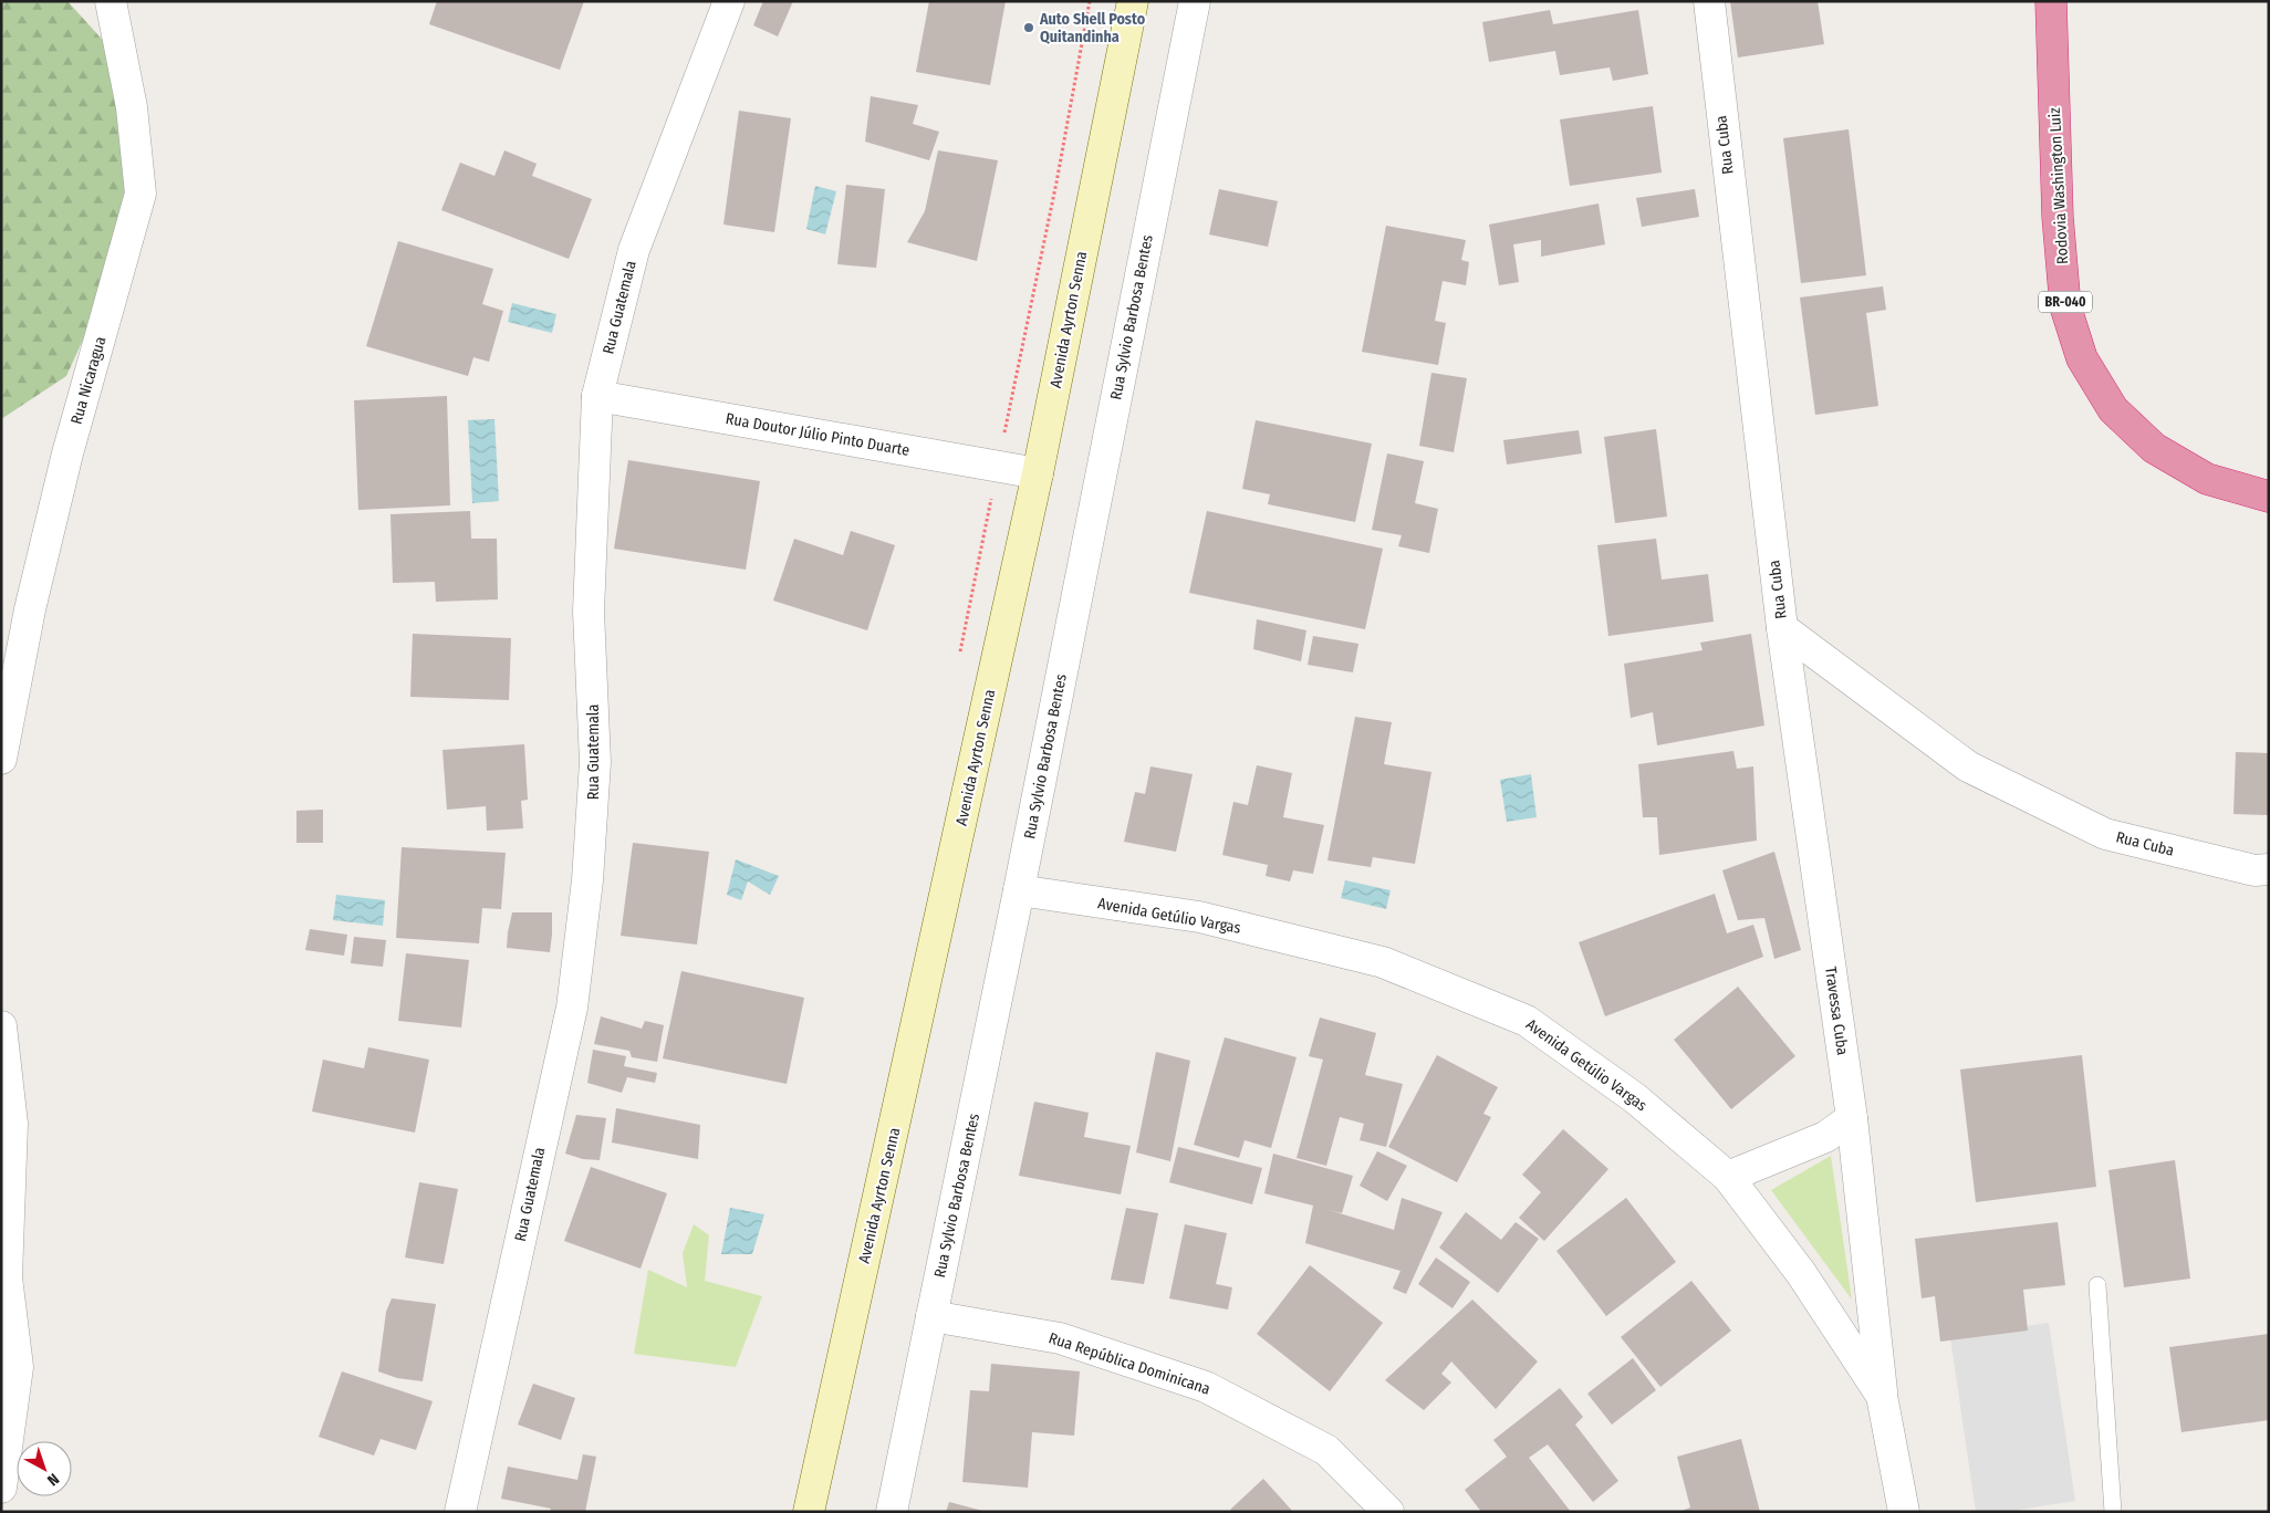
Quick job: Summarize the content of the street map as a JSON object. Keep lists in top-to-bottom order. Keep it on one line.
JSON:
{"streets":{"highway":["Rodovia Washington Luiz","BR-040"],"main road":["Avenida Ayrton Senna"],"street":["Rua Cuba","Rua Guatemala","Rua Sylvio Barbosa Bentes","Rua Nicaragua","Rua Doutor Júlio Pinto Duarte","Avenida Getúlio Vargas","Travessa Cuba","Rua República Dominicana"]},"crossings":[["Rua Cuba","Travessa Cuba"],["Rua Guatemala","Rua Doutor Júlio Pinto Duarte"],["Rua Sylvio Barbosa Bentes","Avenida Getúlio Vargas"],["Rua Sylvio Barbosa Bentes","Rua República Dominicana"],["Avenida Ayrton Senna","Rua Doutor Júlio Pinto Duarte"],["Avenida Getúlio Vargas","Travessa Cuba"]],"places":["Auto Shell Posto Quitandinha"],"north":"bottom right"}
